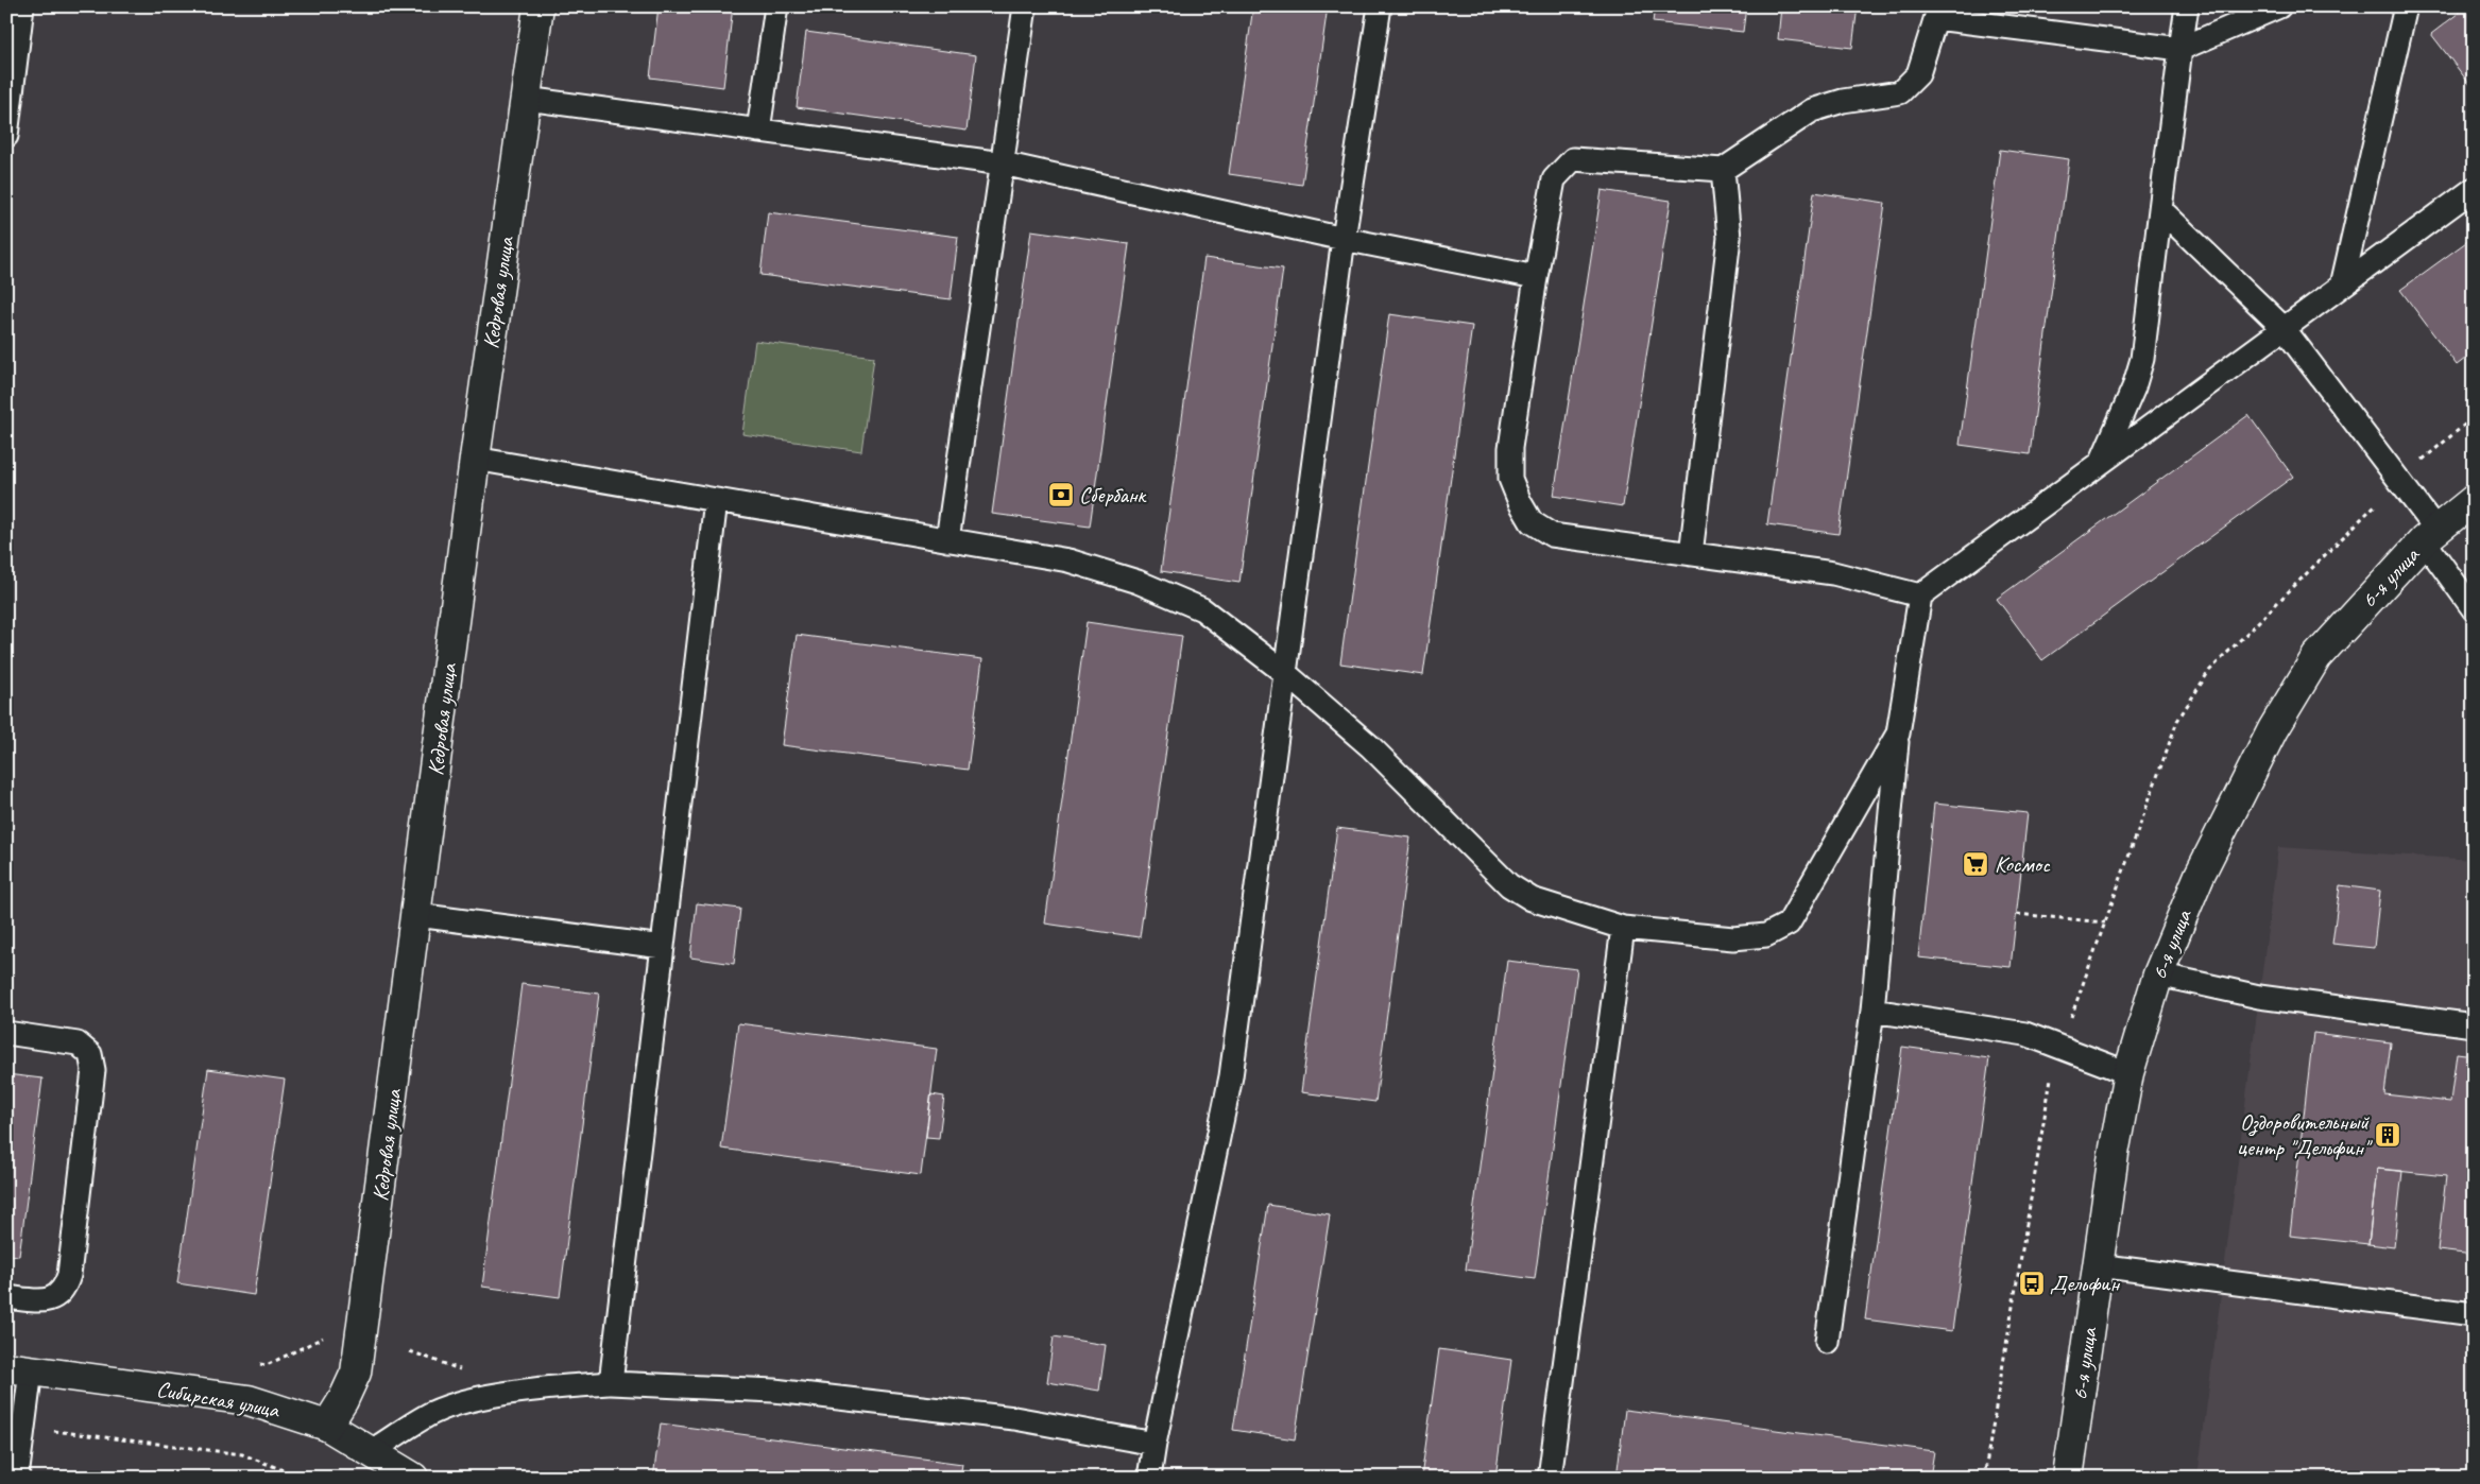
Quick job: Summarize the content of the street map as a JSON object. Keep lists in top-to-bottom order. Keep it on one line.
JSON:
{"streets":{"street":["Кедровая улица","6-я улица","Сибирская улица"]},"crossings":[["Кедровая улица","Сибирская улица"]],"places":{"bank":["Сбербанк"],"supermarket":["Космос"],"building":["Оздоровительный центр \"Дельфин\""],"bus stop":["Дельфин"]}}
